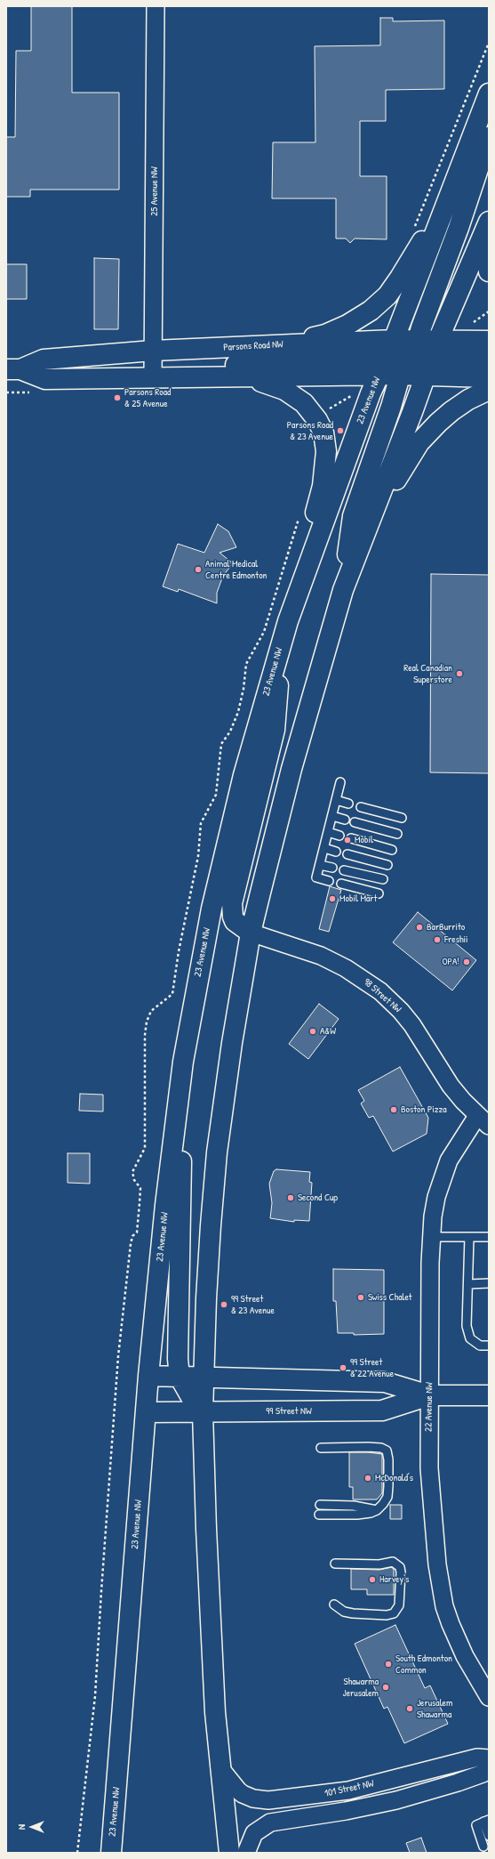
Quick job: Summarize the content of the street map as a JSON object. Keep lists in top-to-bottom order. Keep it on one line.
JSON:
{"streets":{"main road":["Parsons Road NW","23 Avenue NW","99 Street NW"],"street":["25 Avenue NW","98 Street NW","22 Avenue NW","101 Street NW"]},"crossings":[["25 Avenue NW","Parsons Road NW"],["Parsons Road NW","23 Avenue NW"],["23 Avenue NW","98 Street NW"],["23 Avenue NW","99 Street NW"],["23 Avenue NW","101 Street NW"],["98 Street NW","22 Avenue NW"],["22 Avenue NW","99 Street NW"]],"places":["Parsons Road & 25 Avenue","Parsons Road & 23 Avenue","Animal Medical Centre Edmonton","Real Canadian Superstore","Mobil","Mobil Mart","BarBurrito","Freshii","OPA!","A&W","Boston Pizza","Second Cup","Swiss Chalet","99 Street & 23 Avenue","99 Street & 22 Avenue","McDonald's","Harvey's","South Edmonton Common","Shawarma Jerusalem","Jerusalem Shawarma"],"north":"left"}
